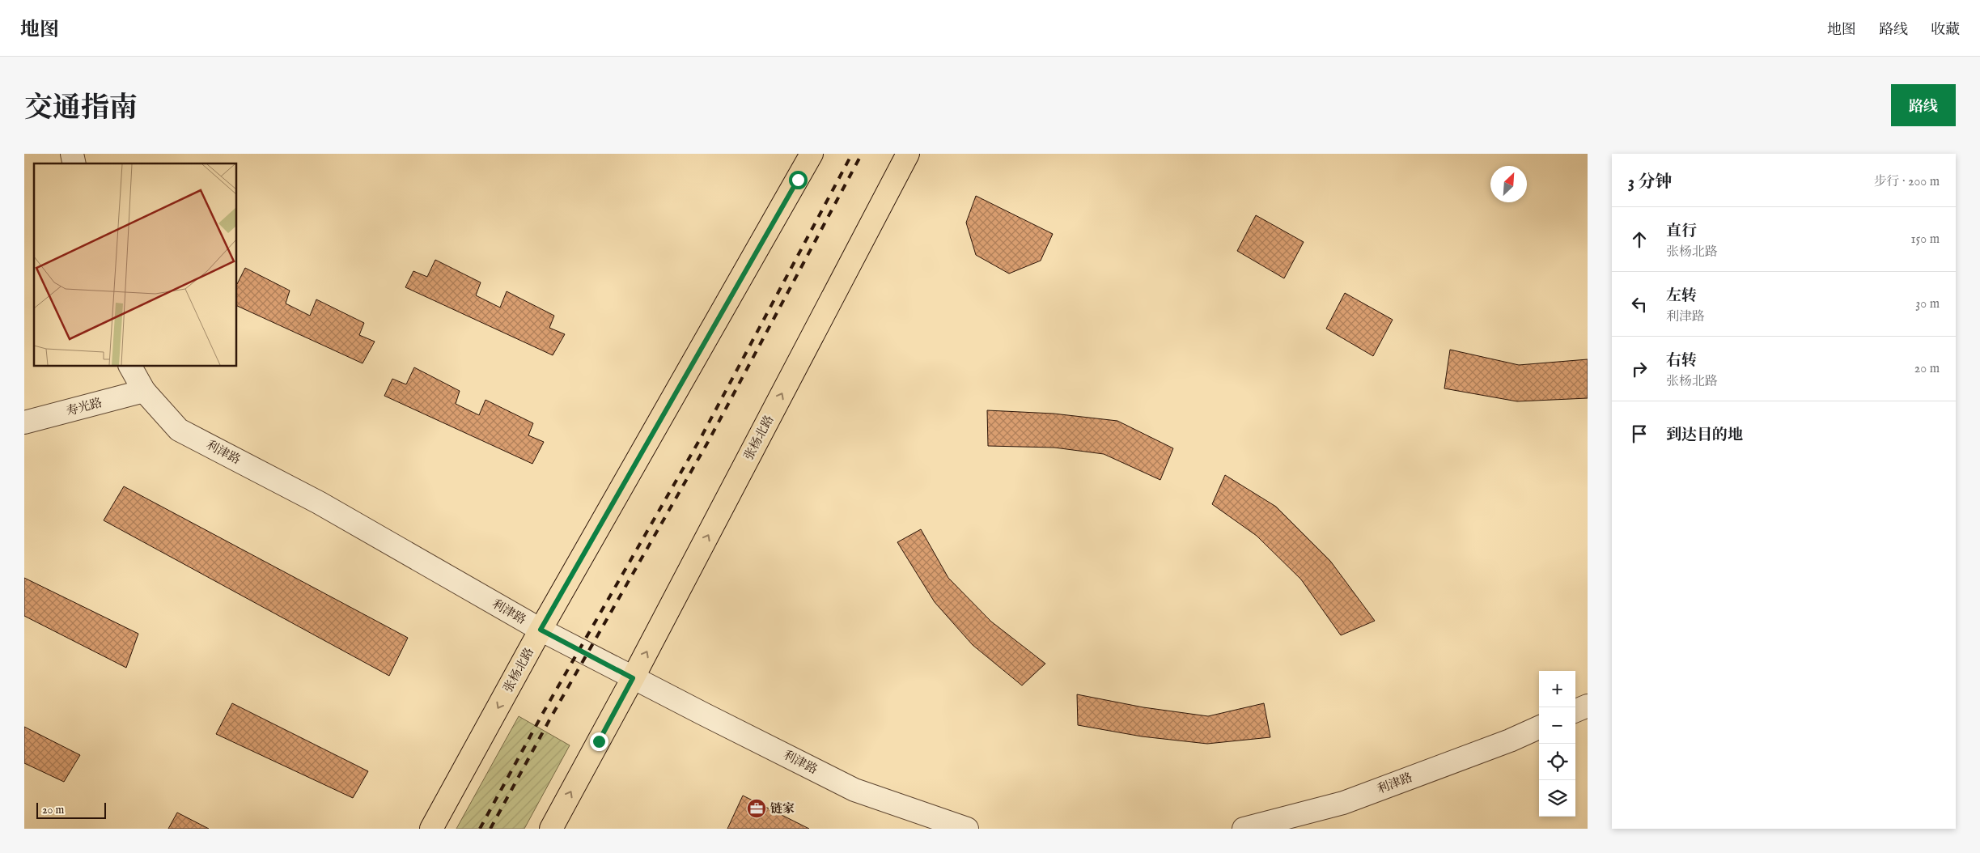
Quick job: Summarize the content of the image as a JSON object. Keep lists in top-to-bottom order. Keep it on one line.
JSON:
{"streets":{"main road":["张杨北路"],"street":["寿光路","利津路"]},"crossings":[["寿光路","利津路"],["张杨北路","利津路"]],"places":{"office":["链家"]},"scale_bar":"20 m","north":"top right","page":{"header":"地图","nav":["地图","路线","收藏"],"title":"交通指南","buttons":"路线","heading":["3 分钟","步行 · 200 m"],"list":[["直行","张杨北路","150 m"],["左转","利津路","30 m"],["右转","张杨北路","20 m"],"到达目的地"],"map_buttons":["+","−"],"scale":"20 m"}}
